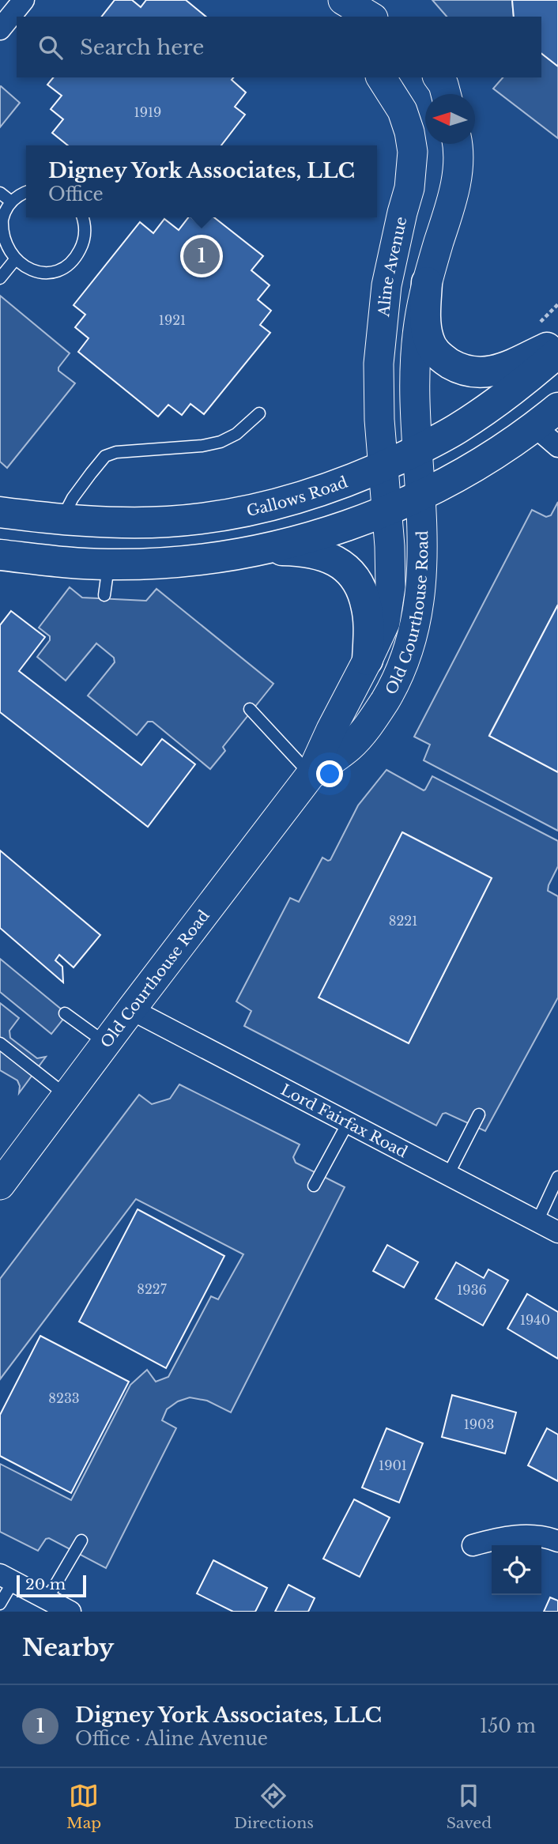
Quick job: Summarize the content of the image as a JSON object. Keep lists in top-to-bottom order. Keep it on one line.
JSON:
{"streets":{"main road":["Aline Avenue","Gallows Road","Old Courthouse Road"],"street":["Lord Fairfax Road"]},"crossings":[["Aline Avenue","Gallows Road"],["Aline Avenue","Old Courthouse Road"],["Gallows Road","Old Courthouse Road"],["Old Courthouse Road","Lord Fairfax Road"]],"house_numbers":["1919","1921","8221","8227","1936","1940","8233","1903","1901"],"scale_bar":"20 m","north":"left","page":{"search":"Search here","popup":["Digney York Associates, LLC","Office"],"pins":"1","scale":"20 m","heading":"Nearby","list":[{"mark":"1","name":"Digney York Associates, LLC","note":"Office · Aline Avenue","value":"150 m"}],"nav":["Map","Directions","Saved"]}}
